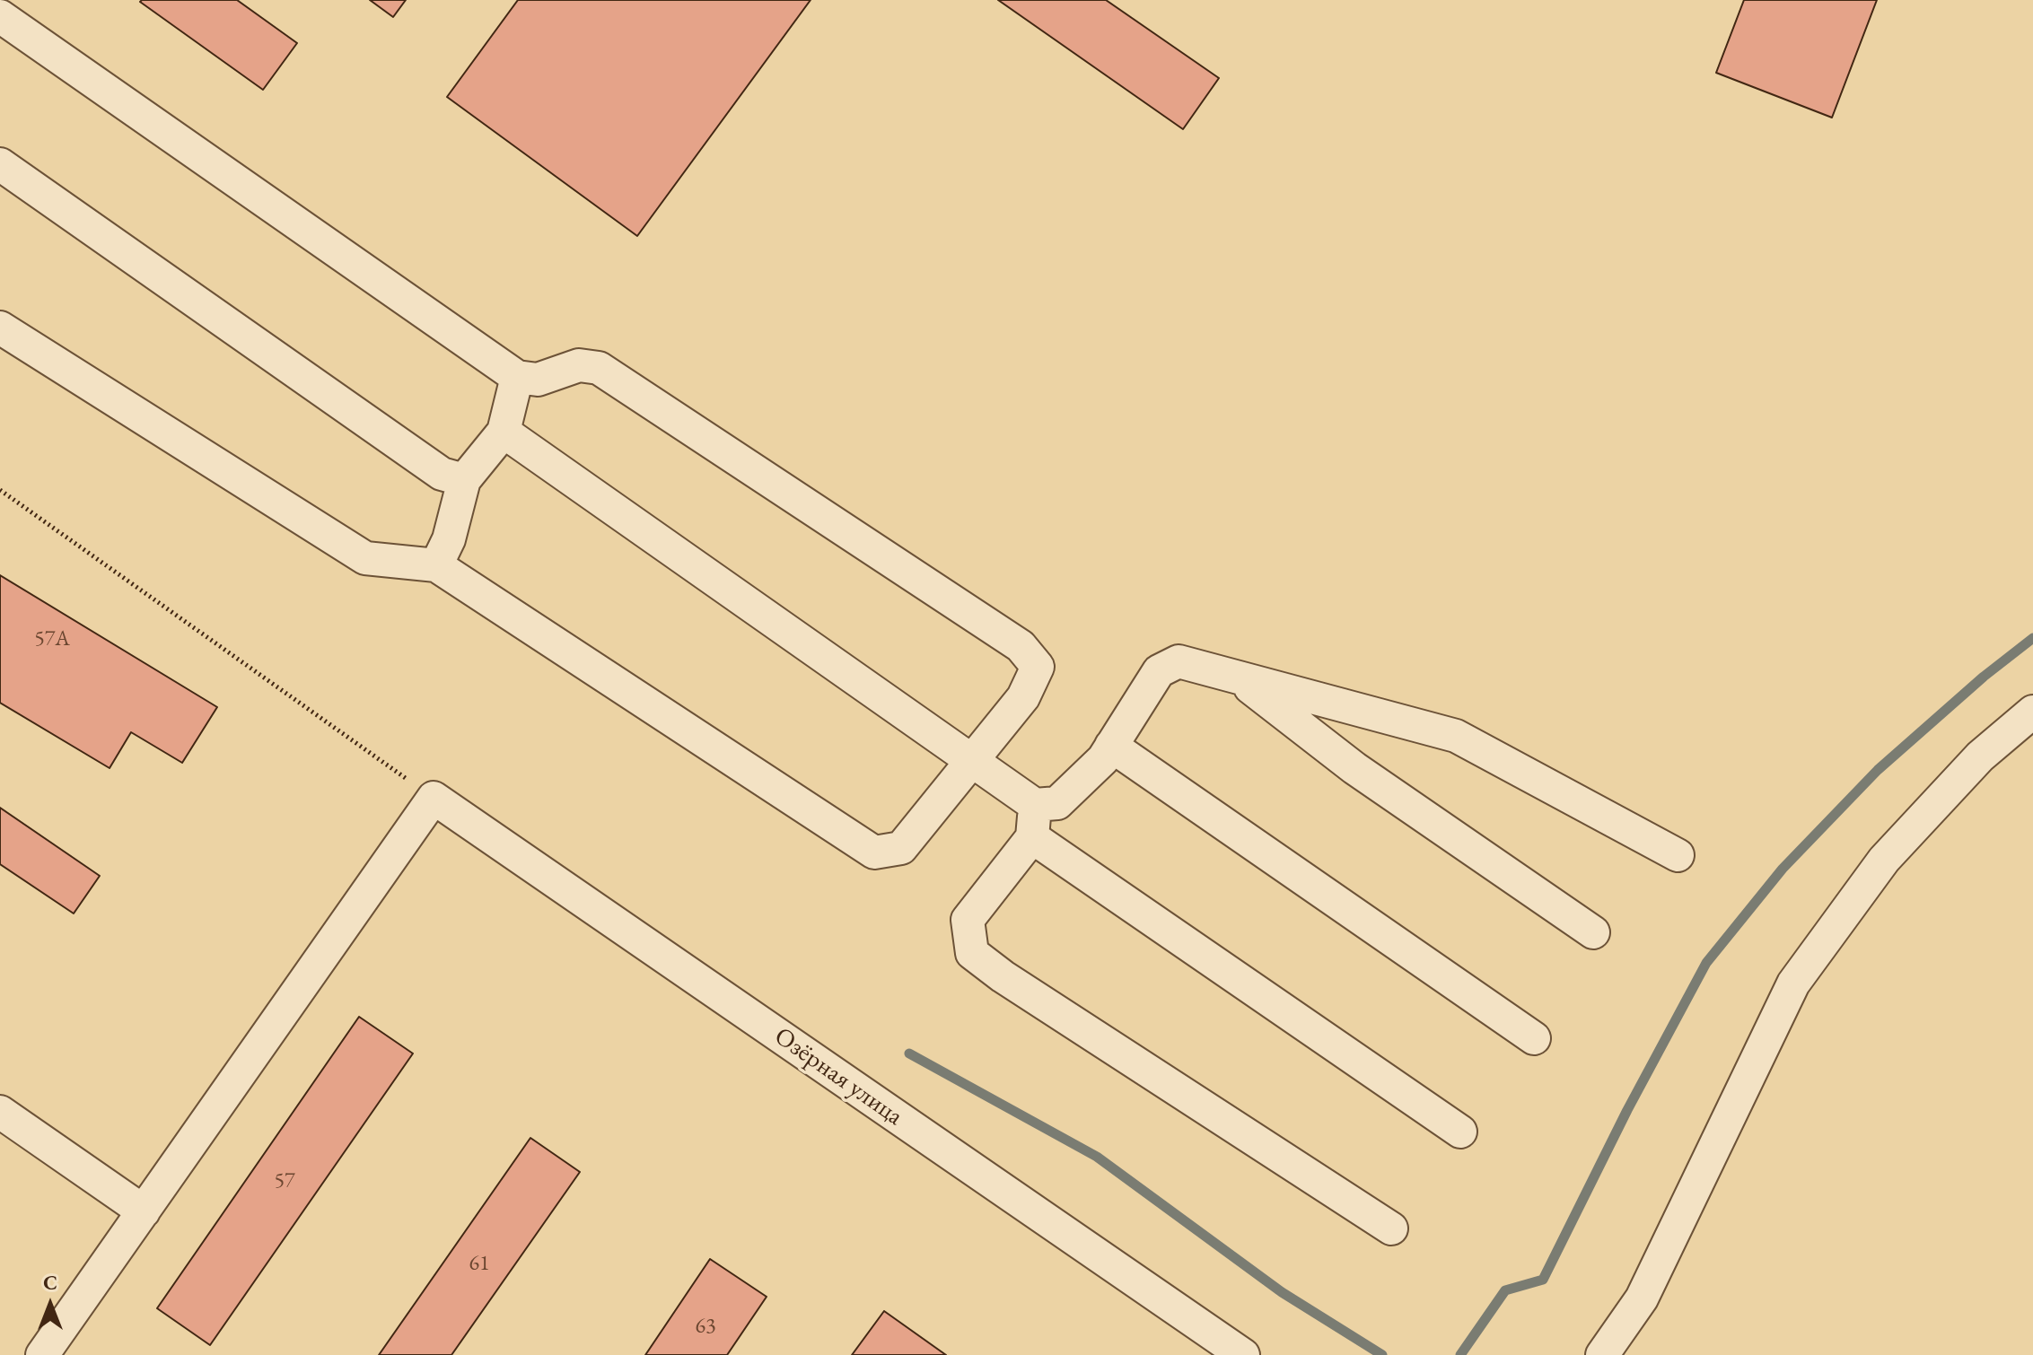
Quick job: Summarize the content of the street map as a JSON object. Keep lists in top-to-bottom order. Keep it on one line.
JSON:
{"streets":{"street":["Озёрная улица"]},"house_numbers":["57А","57","61","63"],"north":"top"}
